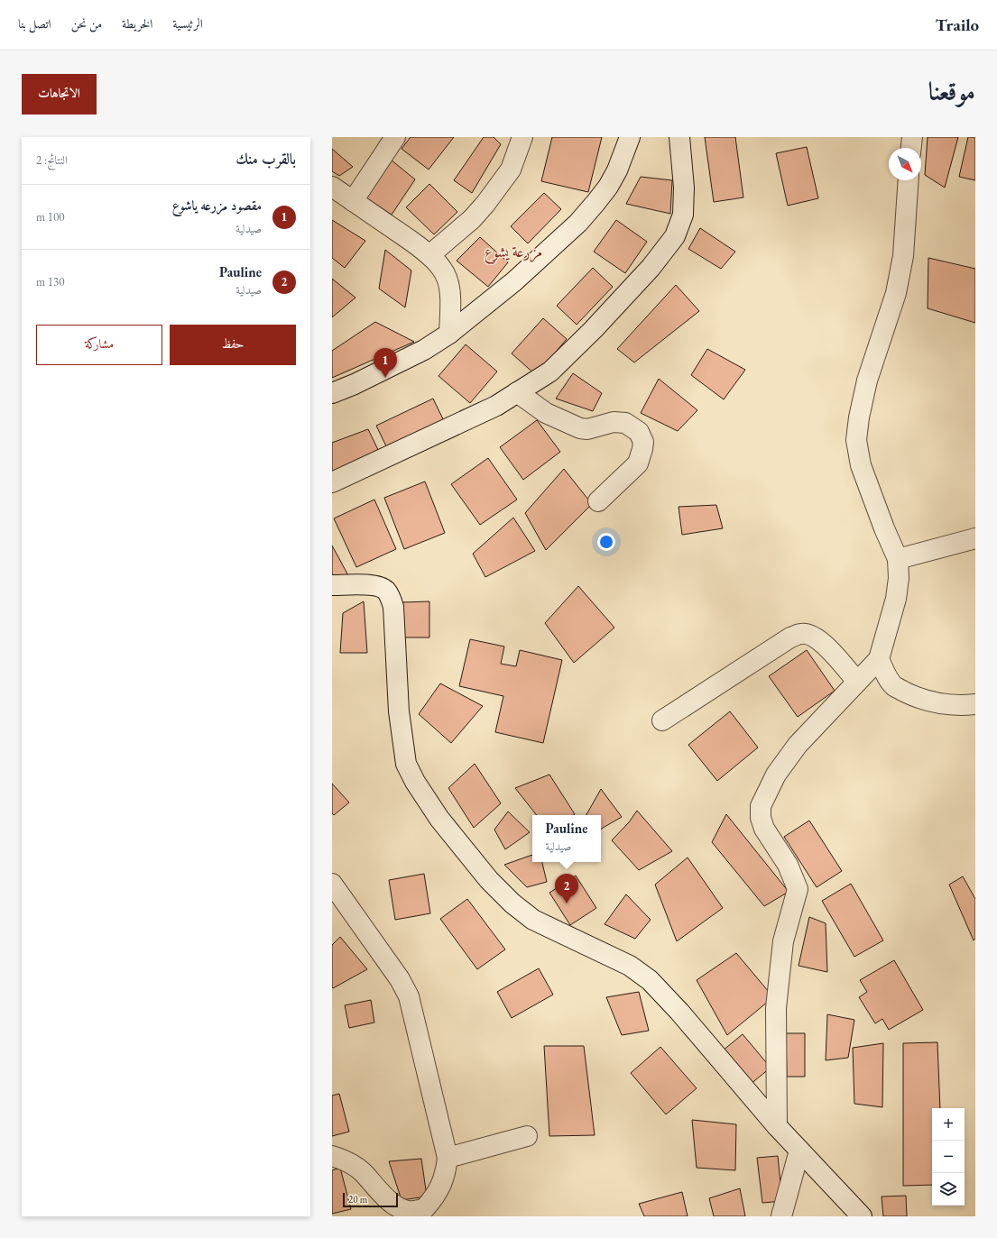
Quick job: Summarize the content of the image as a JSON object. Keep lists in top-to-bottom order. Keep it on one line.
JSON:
{"districts":["مزرعة يشوع"],"scale_bar":"20 m","north":"bottom right","page":{"header":"Trailo","nav":["الرئيسية","الخريطة","من نحن","اتصل بنا"],"title":"موقعنا","buttons":["الاتجاهات",["حفظ","مشاركة"]],"heading":["بالقرب منك","النتائج: 2"],"list":[{"mark":"1","name":"مقصود مزرعه ياشوع","note":"صيدلية","value":"100 m"},{"mark":"2","name":"Pauline","note":"صيدلية","value":"130 m"}],"pins":["1","2"],"popup":["Pauline","صيدلية"],"map_buttons":["+","−"],"scale":"20 m"}}
